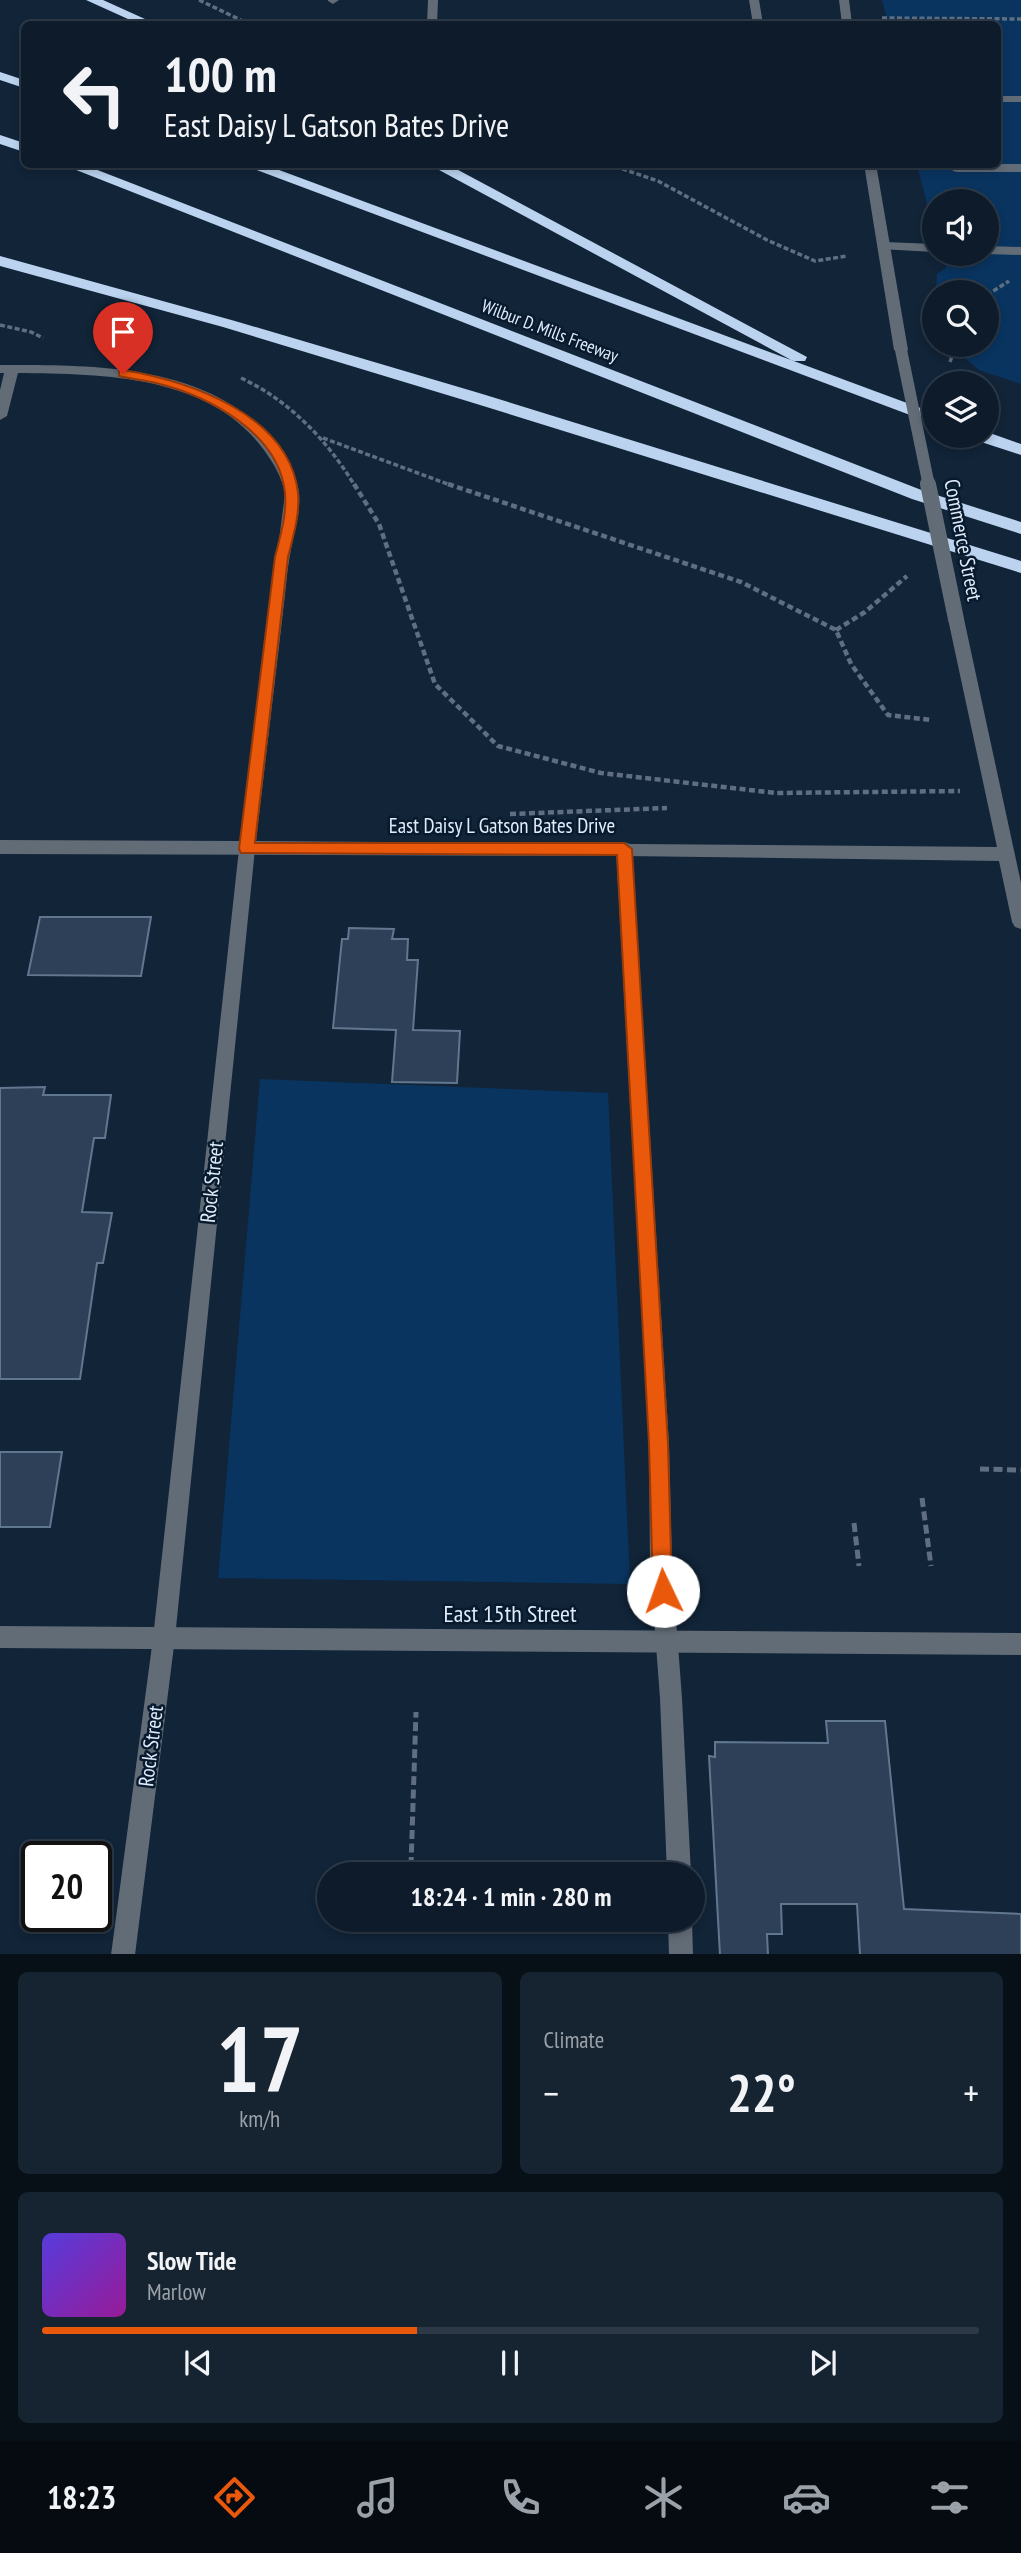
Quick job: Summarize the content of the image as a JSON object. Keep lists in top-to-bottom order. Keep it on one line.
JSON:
{"streets":{"highway":["Wilbur D. Mills Freeway"],"street":["Commerce Street","East Daisy L Gatson Bates Drive","Rock Street","East 15th Street"]},"crossings":[["Commerce Street","East Daisy L Gatson Bates Drive"],["East Daisy L Gatson Bates Drive","Rock Street"],["Rock Street","East 15th Street"]],"page":{"turn":["100 m","East Daisy L Gatson Bates Drive"],"limit":"20","trip":"18:24 · 1 min · 280 m","tile":[["17","km/h"],"Climate"],"heat":["−","22°","+"],"song":["Slow Tide","Marlow"],"tabs":"18:23"}}
